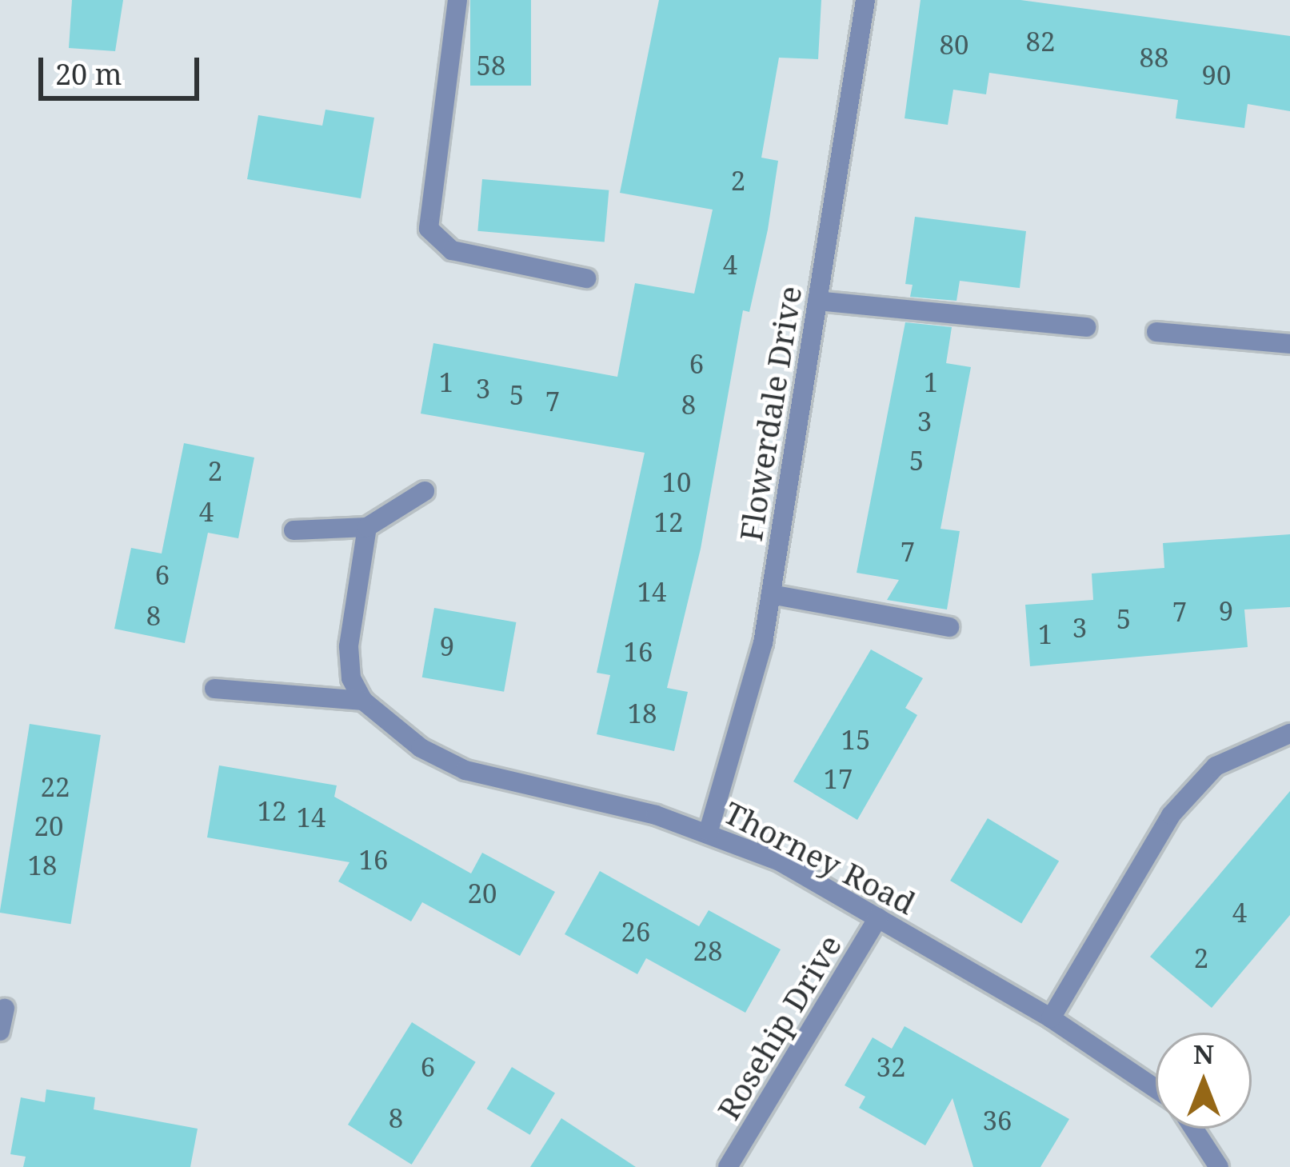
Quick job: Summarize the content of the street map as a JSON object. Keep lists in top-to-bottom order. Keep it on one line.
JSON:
{"streets":{"street":["Flowerdale Drive","Thorney Road","Rosehip Drive"]},"crossings":[["Flowerdale Drive","Thorney Road"],["Thorney Road","Rosehip Drive"]],"house_numbers":["82","80","88","58","90","2","4","6","1","1","3","5","7","8","3","5","2","10","4","12","7","6","14","9","7","8","5","3","1","9","16","18","15","17","22","12","14","20","16","18","20","4","26","28","2","6","32","8","36"],"scale_bar":"20 m","north":"top"}
